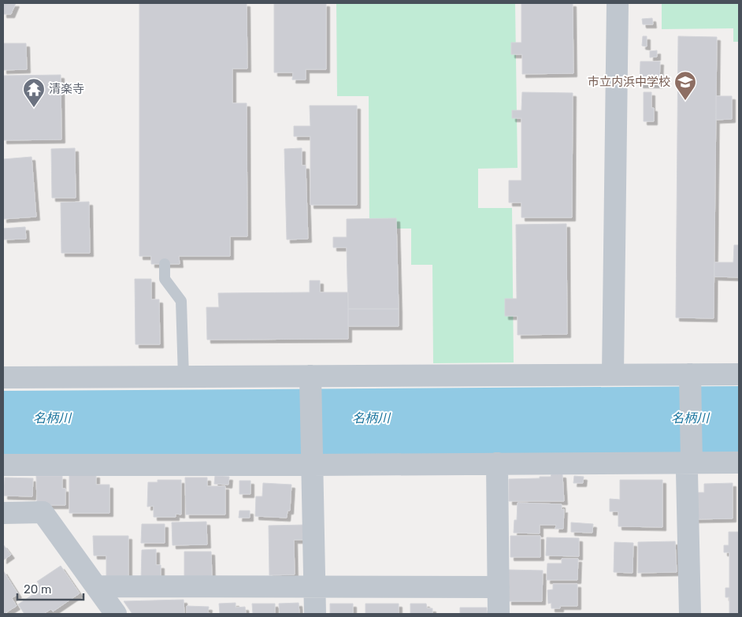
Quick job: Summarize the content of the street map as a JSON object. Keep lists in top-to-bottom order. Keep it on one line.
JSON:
{"water":["名柄川"],"places":{"school or university":["市立内浜中学校"],"temple":["清楽寺"]},"scale_bar":"20 m"}
